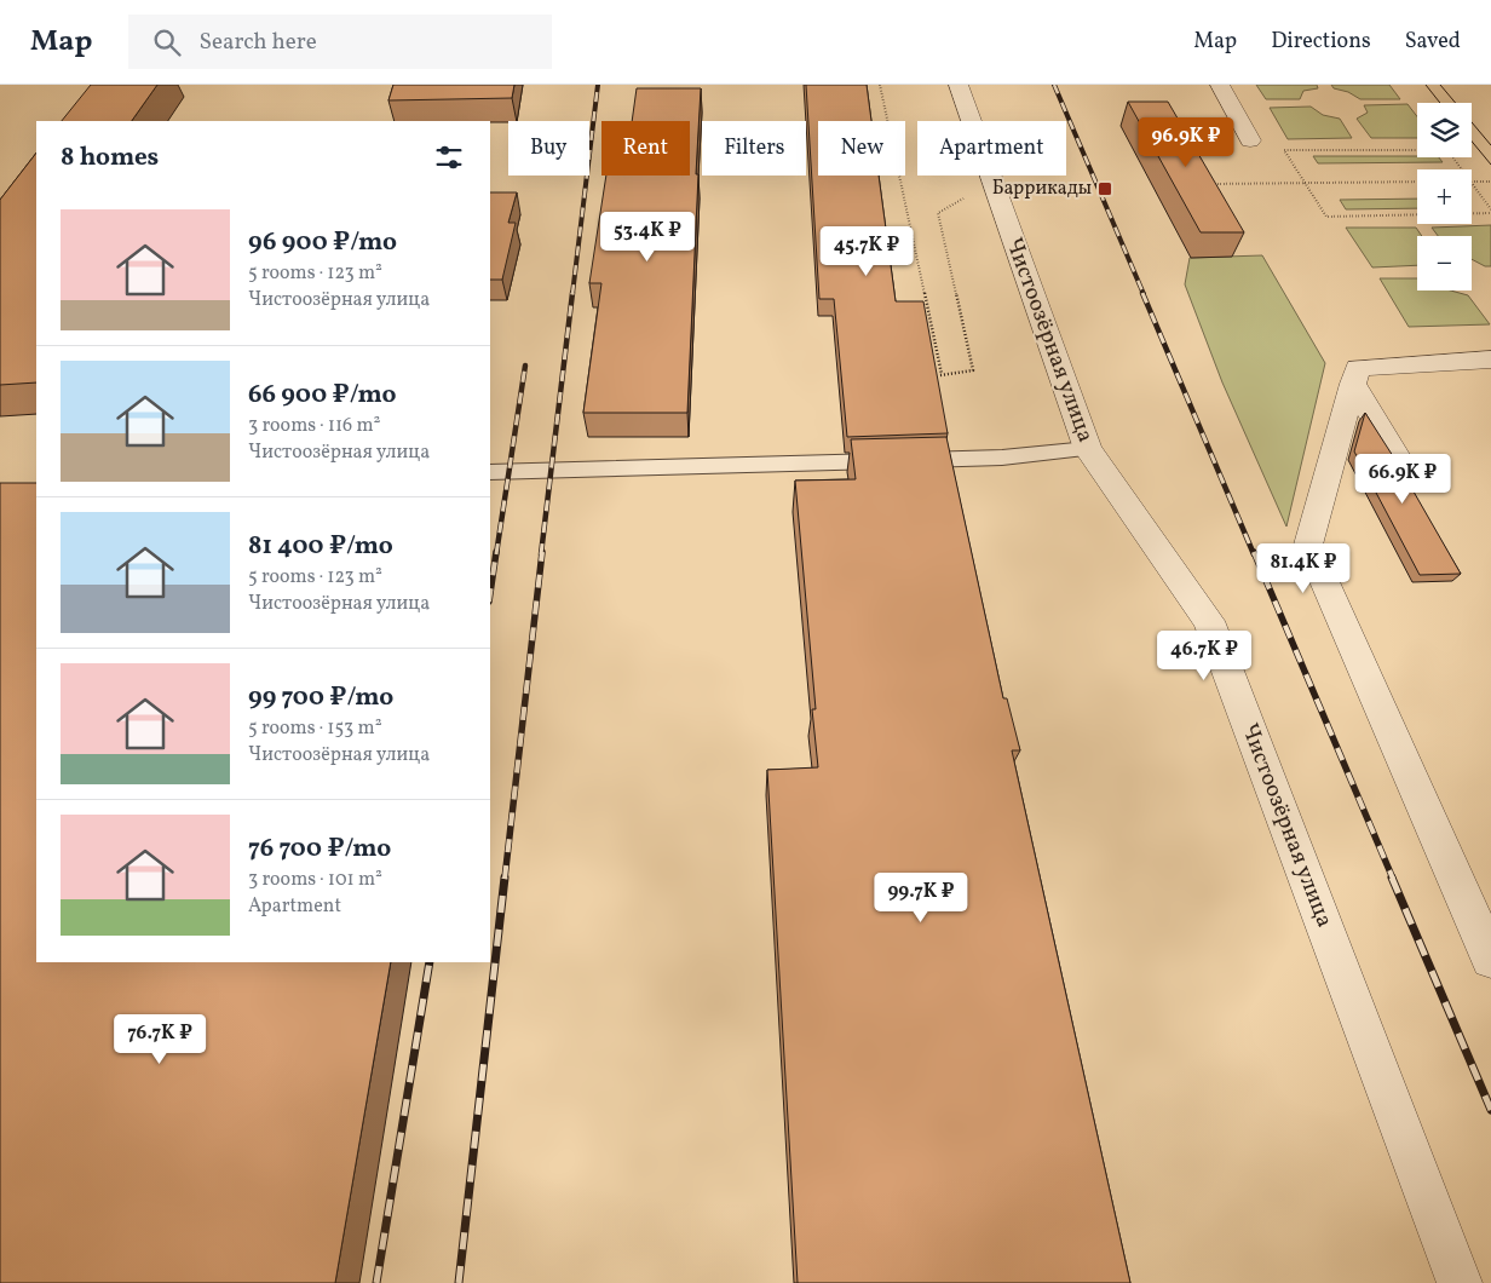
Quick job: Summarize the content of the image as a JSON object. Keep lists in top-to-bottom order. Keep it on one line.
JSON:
{"streets":{"street":["Чистоозёрная улица"]},"places":{"transit":["Баррикады"]},"page":{"header":"Map","search":"Search here","nav":["Map","Directions","Saved"],"map_buttons":["+","−"],"price":["96.9K ₽","53.4K ₽","45.7K ₽","66.9K ₽","81.4K ₽","46.7K ₽","99.7K ₽","76.7K ₽"],"chip":["Buy","Rent","Filters","New","Apartment"],"heading":"8 homes","list":[{"name":"96 900 ₽/mo","note":"5 rooms · 123 m² · Чистоозёрная улица"},{"name":"66 900 ₽/mo","note":"3 rooms · 116 m² · Чистоозёрная улица"},{"name":"81 400 ₽/mo","note":"5 rooms · 123 m² · Чистоозёрная улица"},{"name":"99 700 ₽/mo","note":"5 rooms · 153 m² · Чистоозёрная улица"},{"name":"76 700 ₽/mo","note":"3 rooms · 101 m² · Apartment"}]}}
